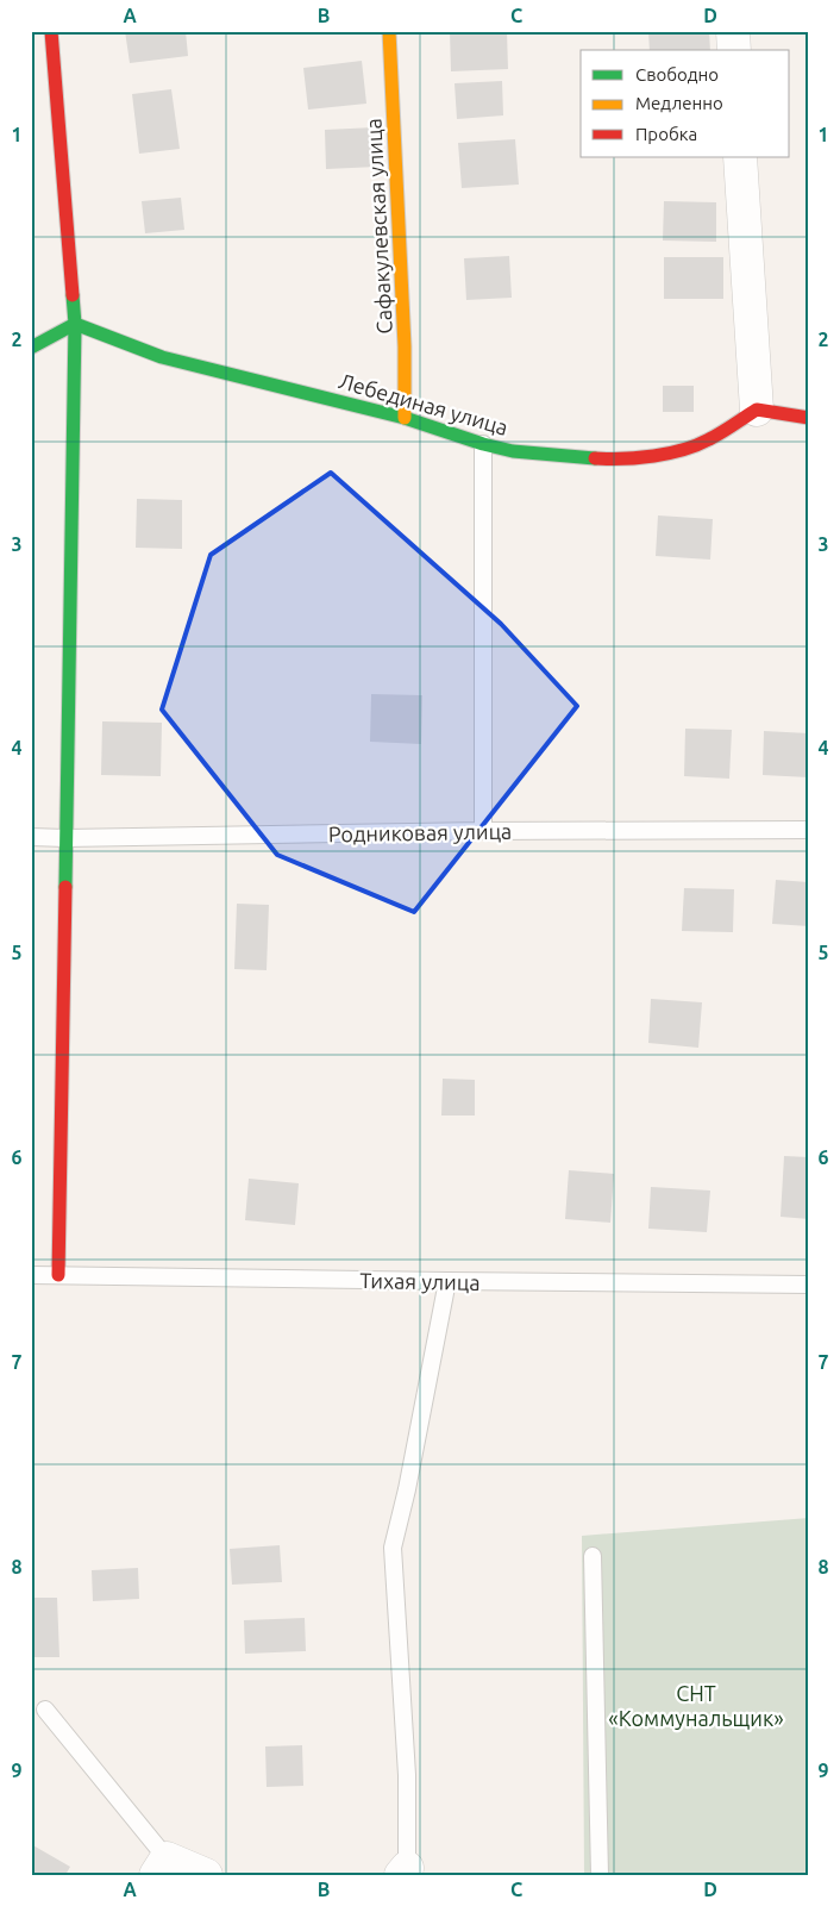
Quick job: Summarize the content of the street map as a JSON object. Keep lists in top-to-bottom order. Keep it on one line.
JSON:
{"streets":{"street":["Сафакулевская улица","Лебединая улица"],"lane":["Родниковая улица","Тихая улица"]},"crossings":[["Сафакулевская улица","Лебединая улица"]],"parks":["СНТ «Коммунальщик»"],"legend":["Свободно","Медленно","Пробка"],"grid":{"columns":["A","B","C","D"],"rows":["1","2","3","4","5","6","7","8","9"]}}
